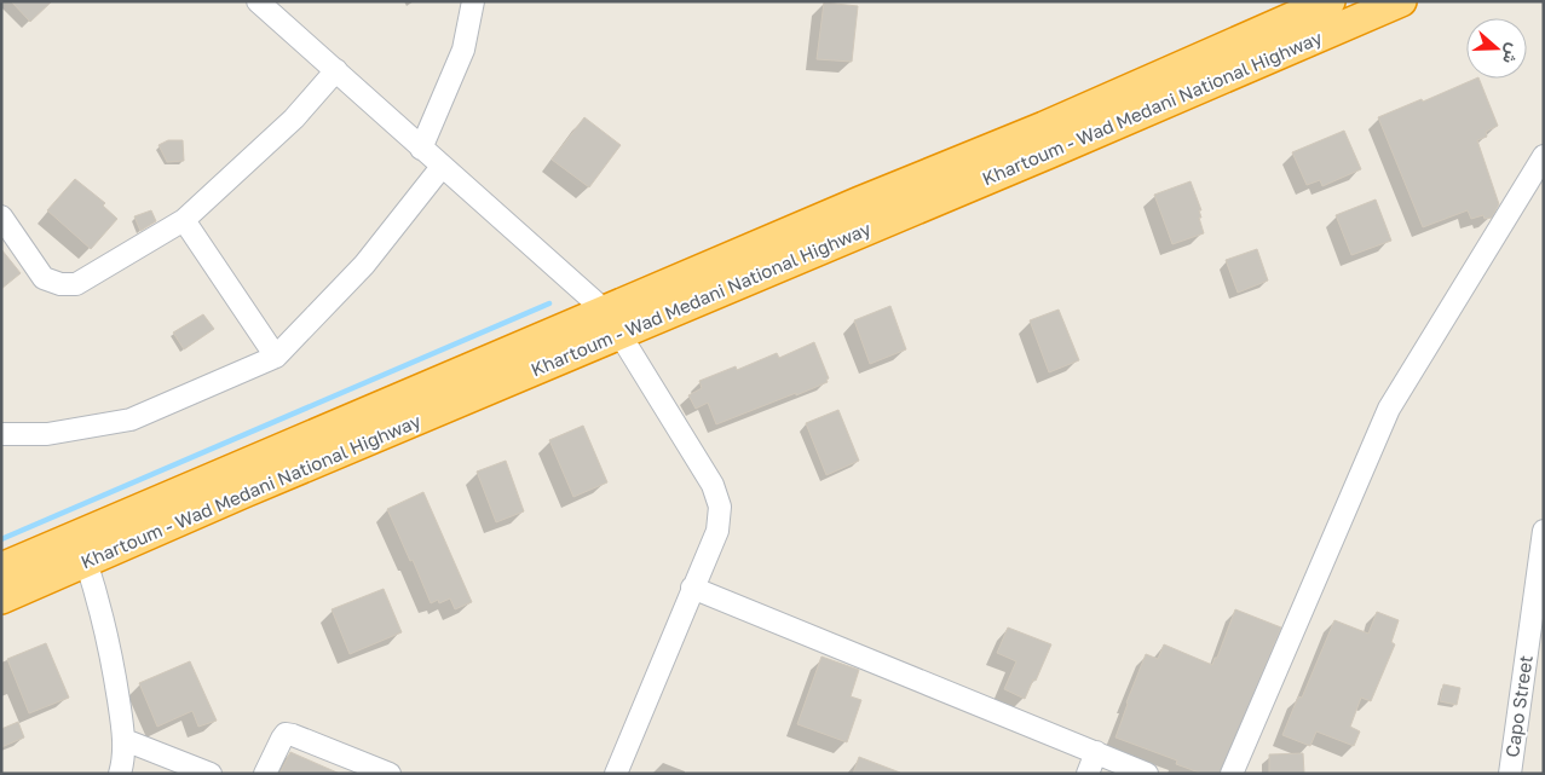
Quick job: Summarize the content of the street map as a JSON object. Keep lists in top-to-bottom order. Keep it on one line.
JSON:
{"streets":{"highway":["Khartoum - Wad Medani National Highway"],"street":["Capo Street"]},"north":"right"}
